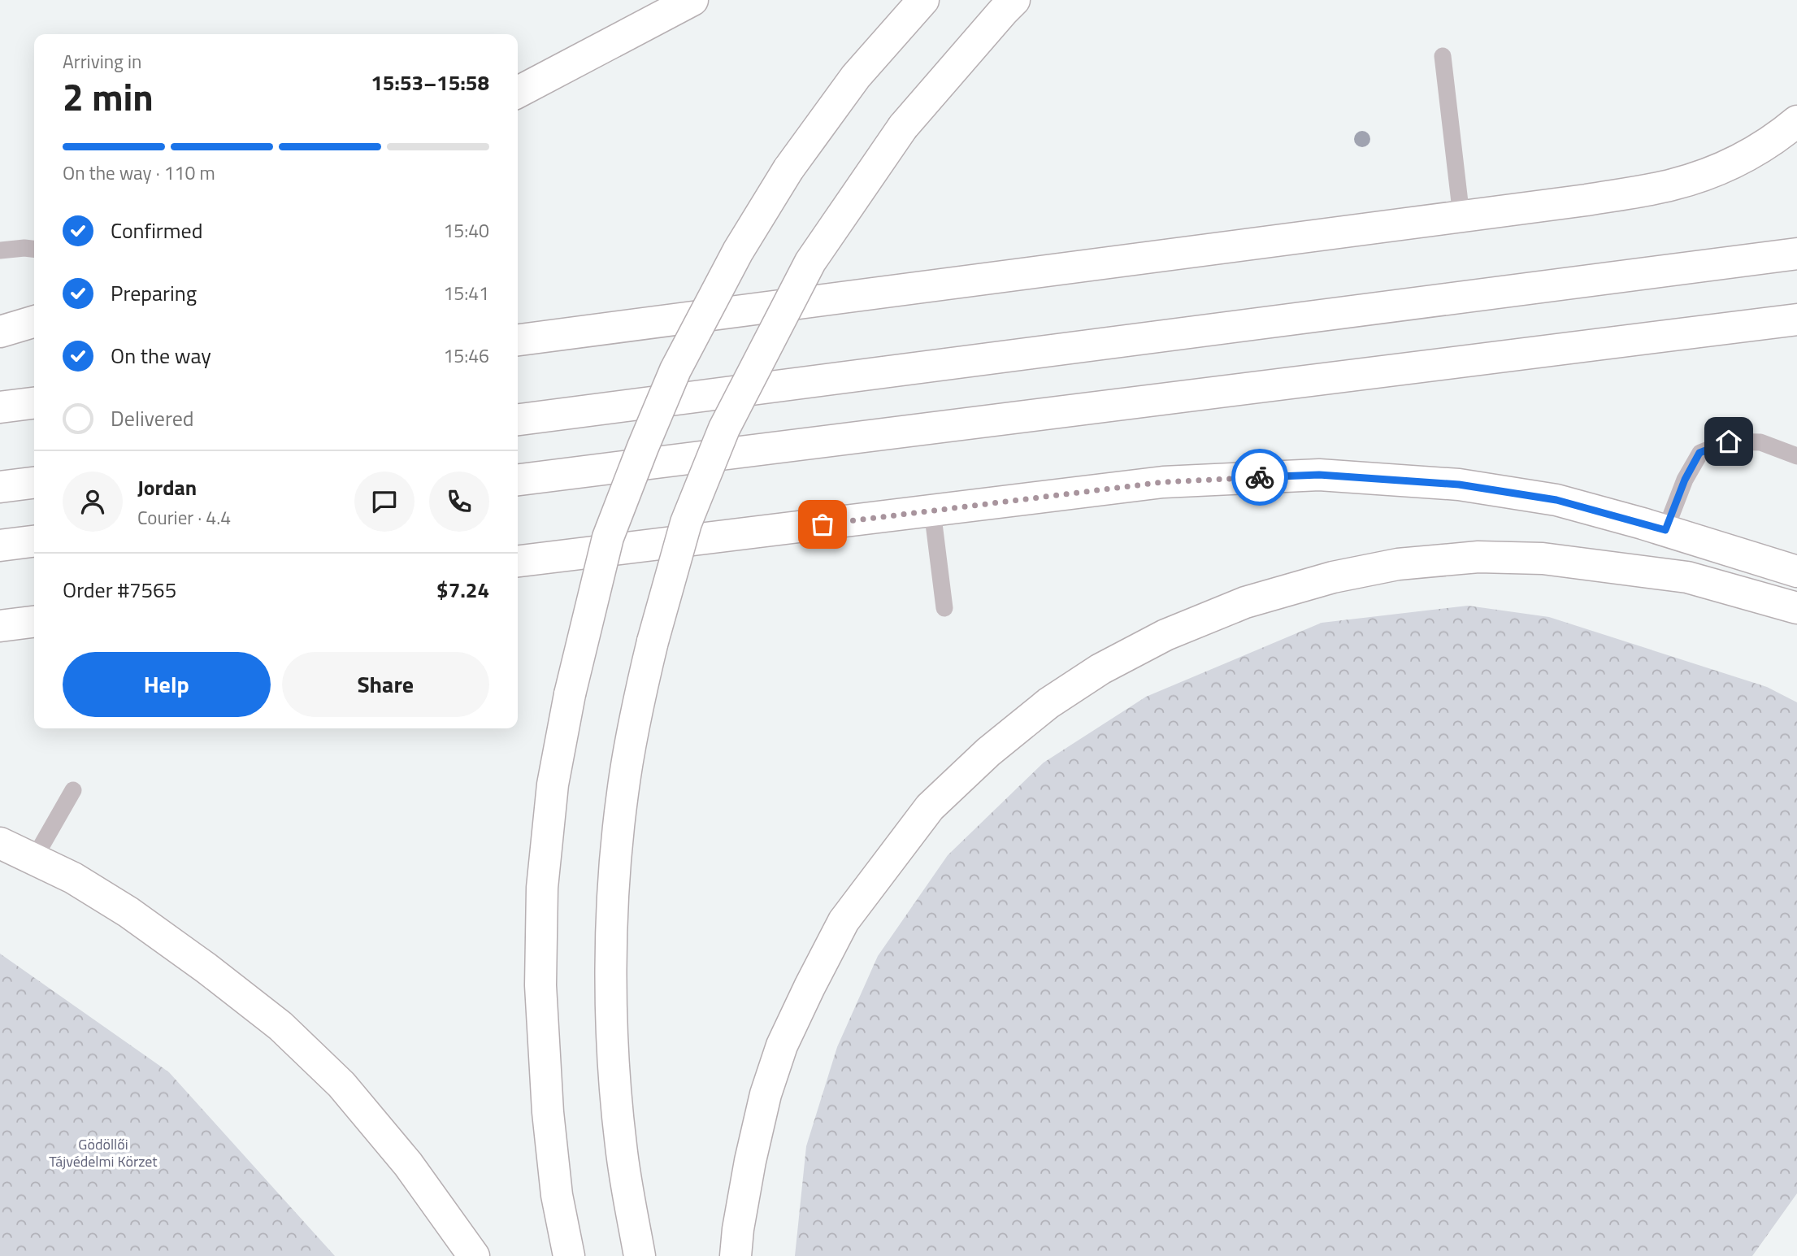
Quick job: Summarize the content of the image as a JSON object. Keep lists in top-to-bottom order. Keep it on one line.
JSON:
{"parks":["Gödöllői Tájvédelmi Körzet"],"page":{"heading":["2 min","Arriving in","15:53–15:58"],"panel":["Jordan","Courier · 4.4","Order #7565","$7.24"],"bar":"On the way · 110 m","list":[["Confirmed","15:40"],["Preparing","15:41"],["On the way","15:46"],"Delivered"],"buttons":["Help","Share"]}}
